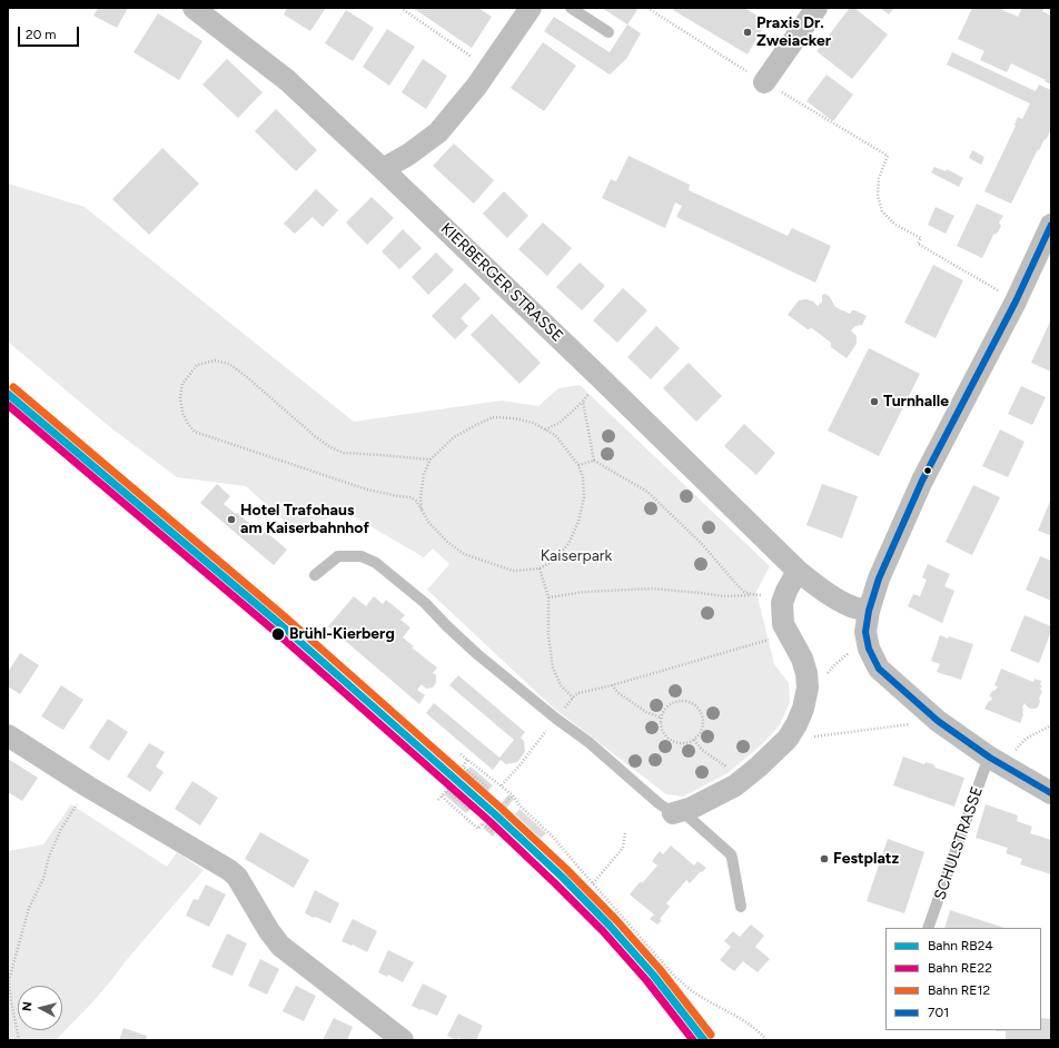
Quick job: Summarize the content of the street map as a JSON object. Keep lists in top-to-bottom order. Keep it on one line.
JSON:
{"streets":{"street":["KIERBERGER STRASSE"],"lane":["SCHULSTRASSE"]},"parks":["Kaiserpark"],"places":["Praxis Dr. Zweiacker","Turnhalle","Hotel Trafohaus am Kaiserbahnhof","Brühl-Kierberg","Festplatz"],"lines":["transit line 701","rail line RE12","rail line RB24","rail line RE22"],"legend":["Bahn RB24","Bahn RE22","Bahn RE12","701"],"scale_bar":"20 m","north":"left"}
